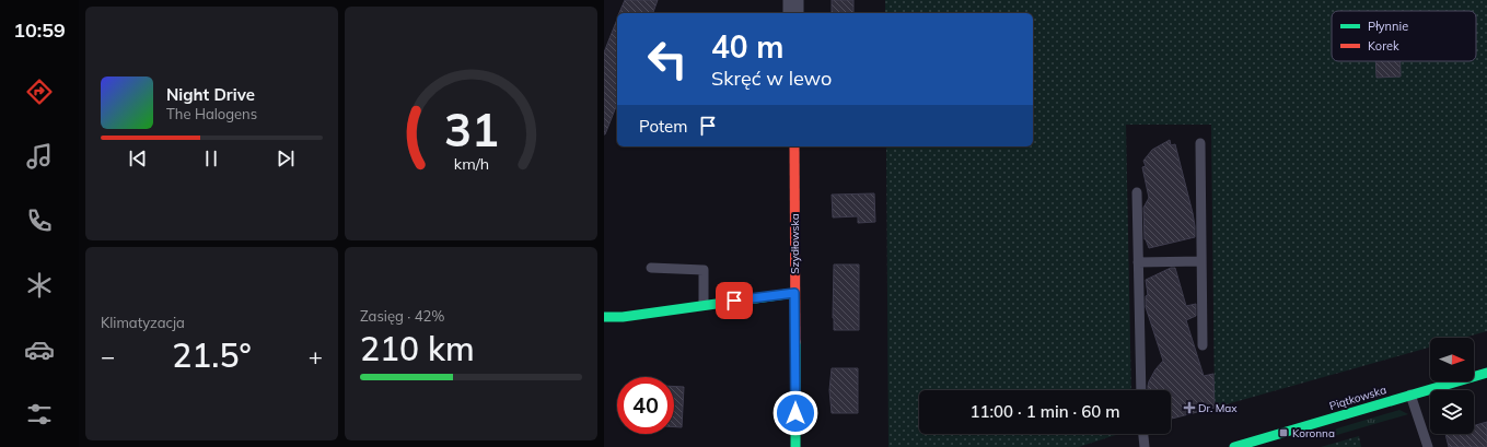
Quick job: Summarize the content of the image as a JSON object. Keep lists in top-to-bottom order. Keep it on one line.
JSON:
{"streets":{"street":["Szydłowska","Piątkowska"]},"places":{"health":["Dr. Max"],"transit":["Koronna"]},"legend":["Płynnie","Korek"],"north":"right","page":{"tabs":"10:59","turn":["40 m","Skręć w lewo"],"song":["Night Drive","The Halogens"],"then":"Potem","tile":["Klimatyzacja",["Zasięg · 42%","210 km"]],"heat":["−","21.5°","+"],"limit":"40","trip":"11:00 · 1 min · 60 m","gauge":["31","km/h"]}}
